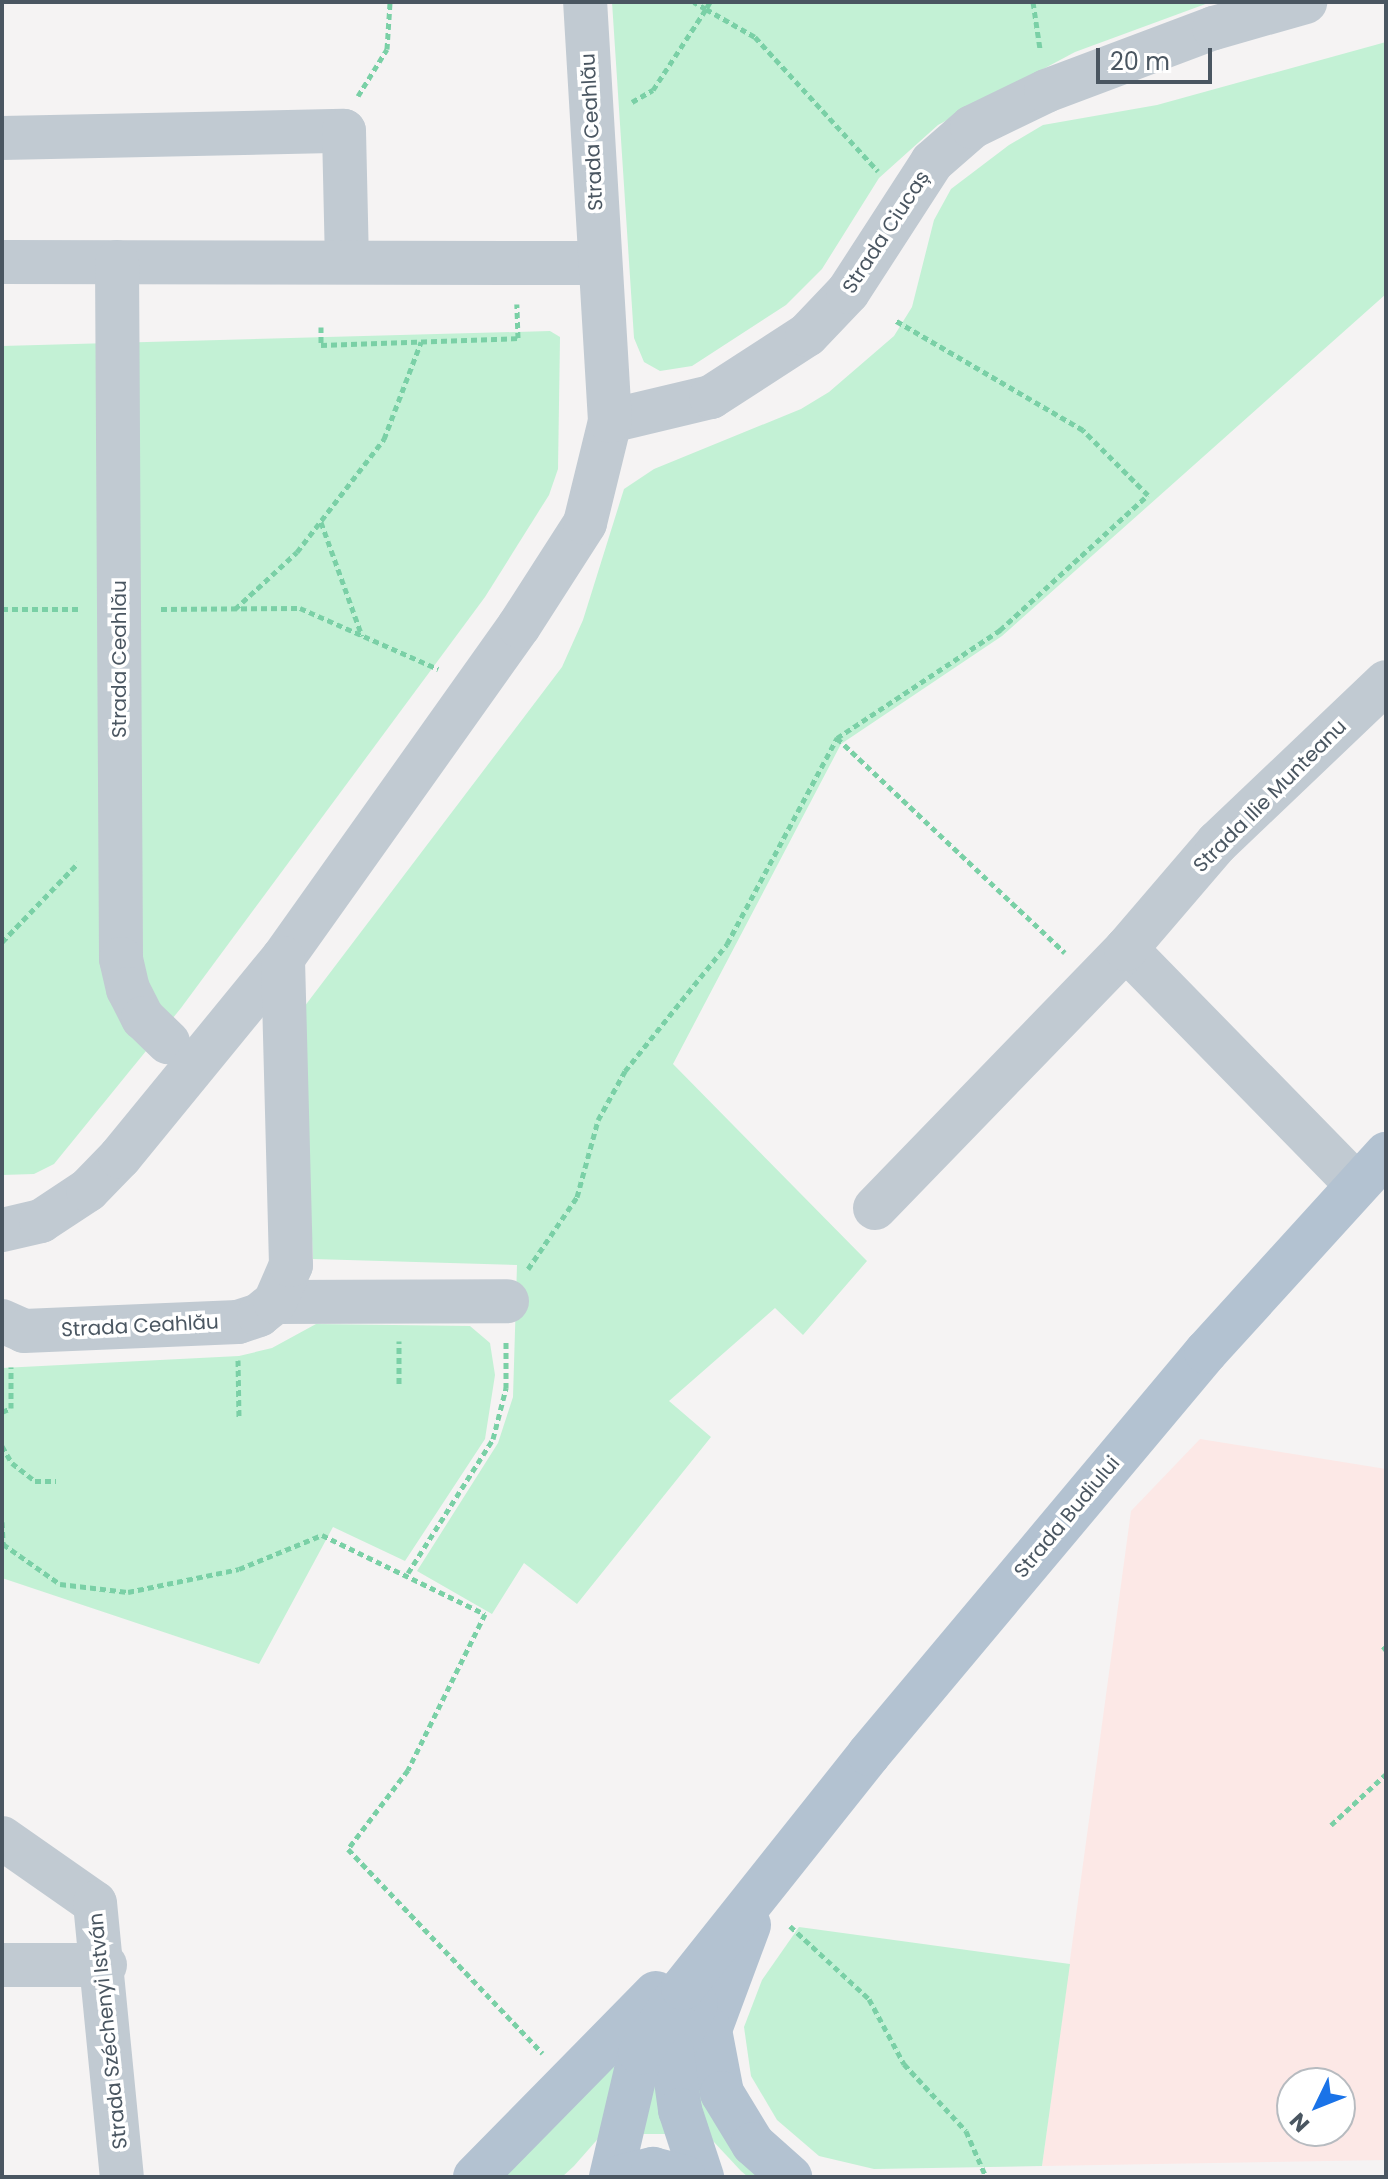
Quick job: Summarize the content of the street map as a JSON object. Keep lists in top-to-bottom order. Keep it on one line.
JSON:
{"streets":{"main road":["Strada Budiului"],"street":["Strada Ceahlău","Strada Ciucaș","Strada Ilie Munteanu","Strada Széchenyi István"]},"crossings":[["Strada Ceahlău","Strada Ciucaș"]],"scale_bar":"20 m","north":"bottom left"}
